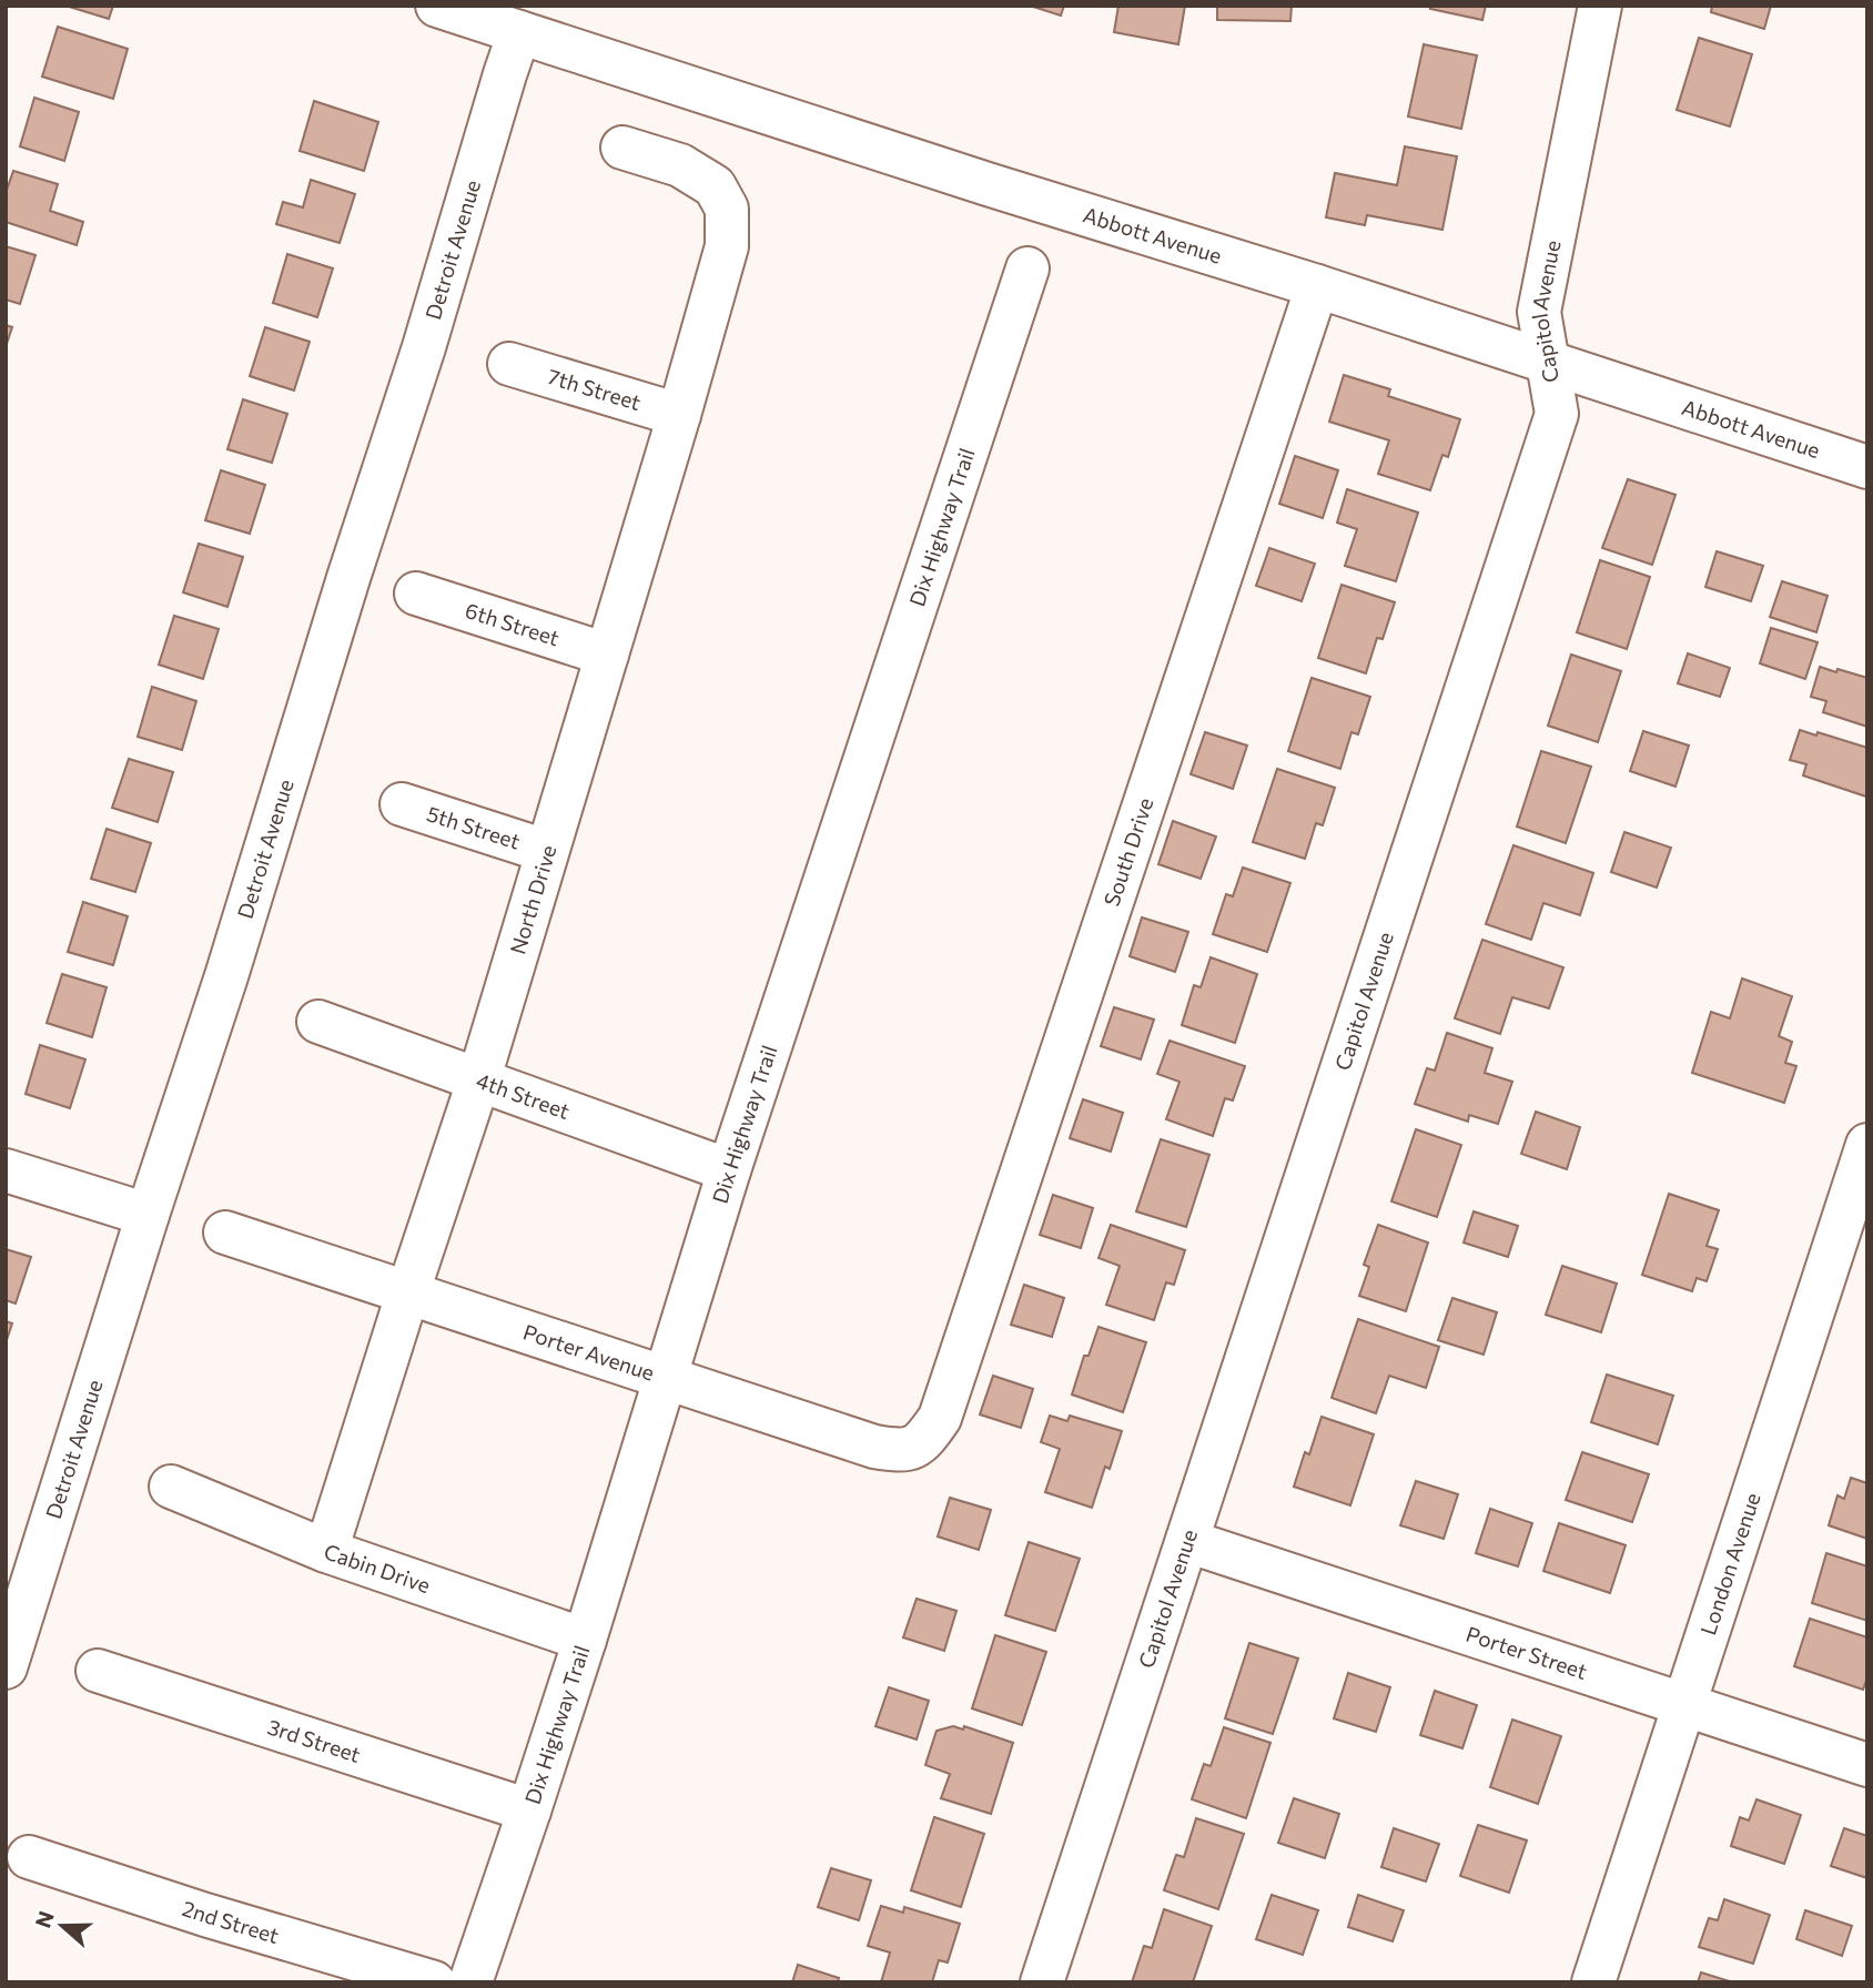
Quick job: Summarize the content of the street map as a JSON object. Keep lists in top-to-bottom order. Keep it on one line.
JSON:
{"streets":{"street":["Abbott Avenue","Detroit Avenue","Capitol Avenue","7th Street","Dix Highway Trail","6th Street","5th Street","South Drive","North Drive","4th Street","Porter Avenue","London Avenue","Cabin Drive","Porter Street","3rd Street","2nd Street"]},"crossings":[["Abbott Avenue","Detroit Avenue"],["Abbott Avenue","Capitol Avenue"],["Abbott Avenue","South Drive"],["Capitol Avenue","Porter Street"],["7th Street","North Drive"],["Dix Highway Trail","4th Street"],["Dix Highway Trail","Porter Avenue"],["Dix Highway Trail","Cabin Drive"],["Dix Highway Trail","3rd Street"],["6th Street","North Drive"],["5th Street","North Drive"],["South Drive","Porter Avenue"],["North Drive","4th Street"],["North Drive","Porter Avenue"],["North Drive","Cabin Drive"],["London Avenue","Porter Street"]],"north":"left"}
